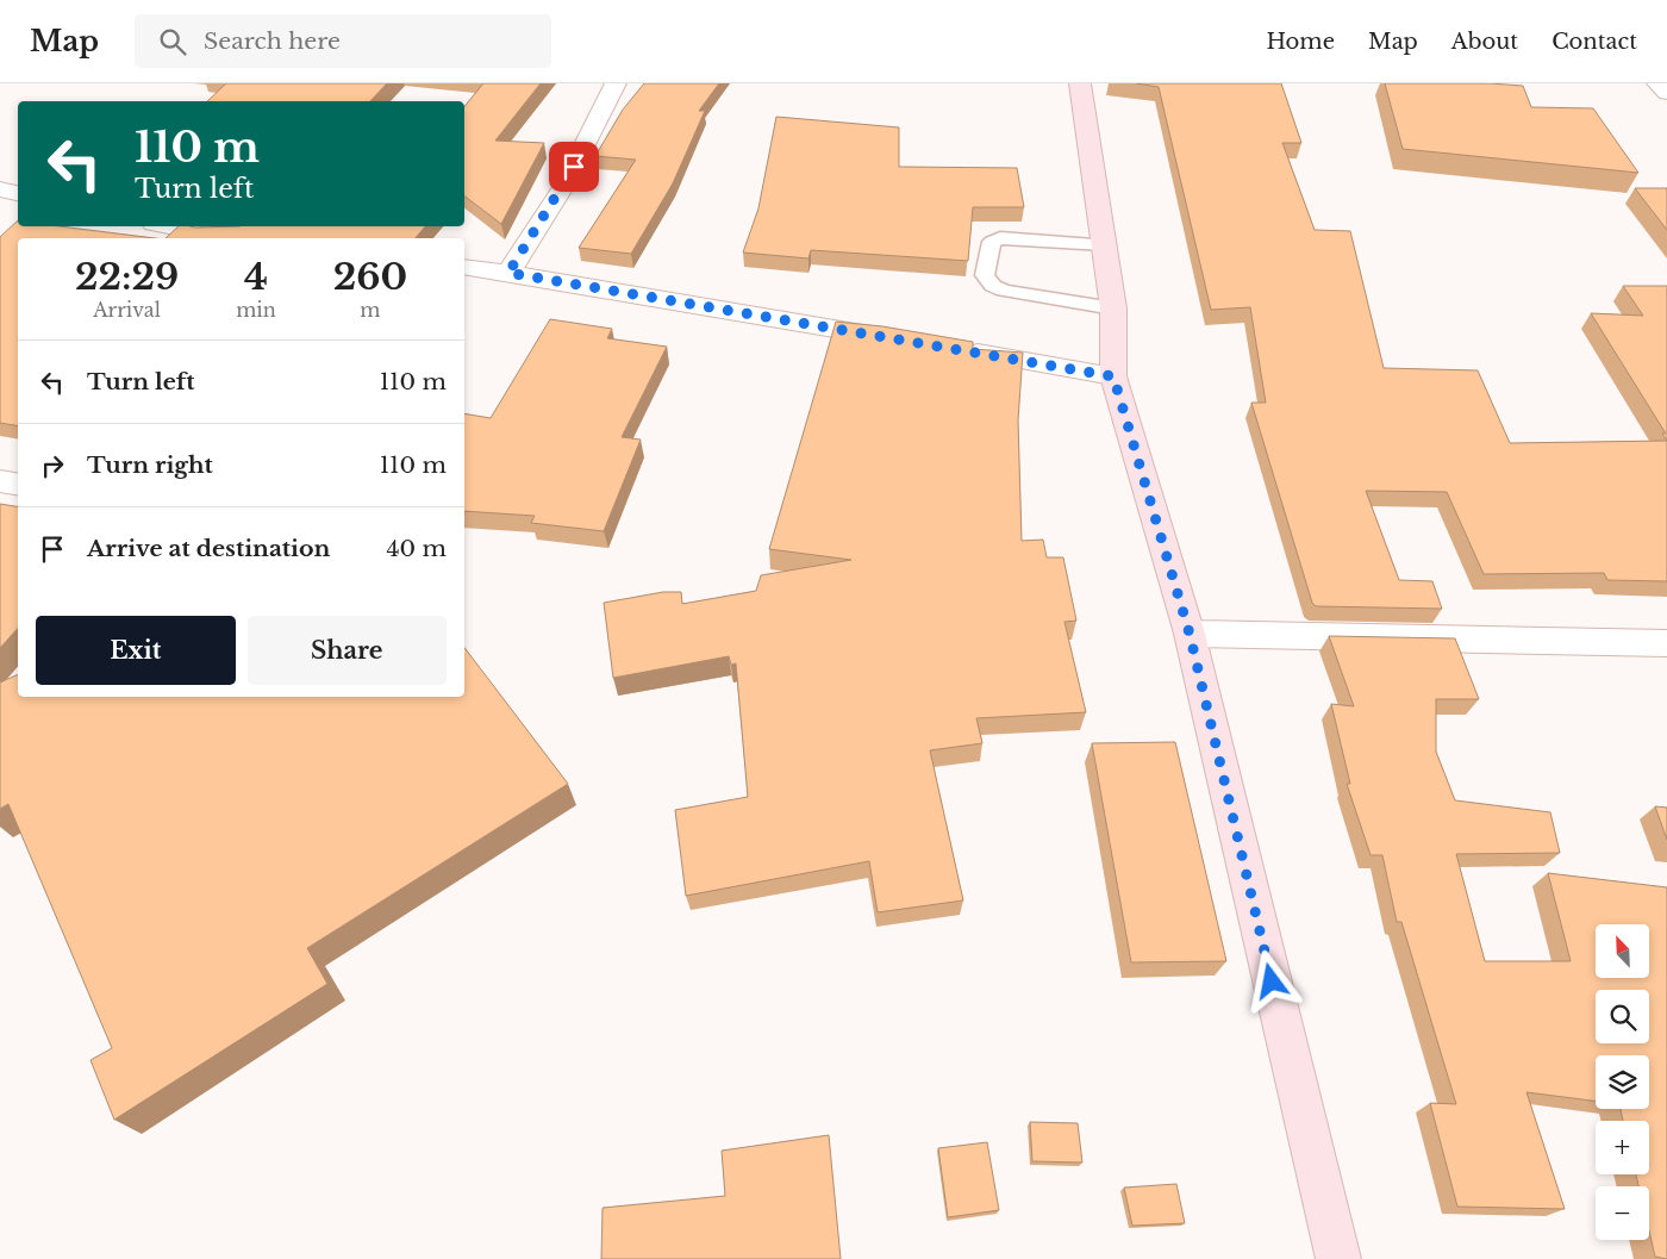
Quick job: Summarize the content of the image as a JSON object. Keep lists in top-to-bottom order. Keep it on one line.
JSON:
{"north":"top left","page":{"header":"Map","search":"Search here","nav":["Home","Map","About","Contact"],"turn":["110 m","Turn left"],"eta":["22:29","Arrival","4","min","260","m"],"list":[{"name":"Turn left","value":"110 m"},{"name":"Turn right","value":"110 m"},{"name":"Arrive at destination","value":"40 m"}],"buttons":["Exit","Share"],"map_buttons":["+","−"]}}
